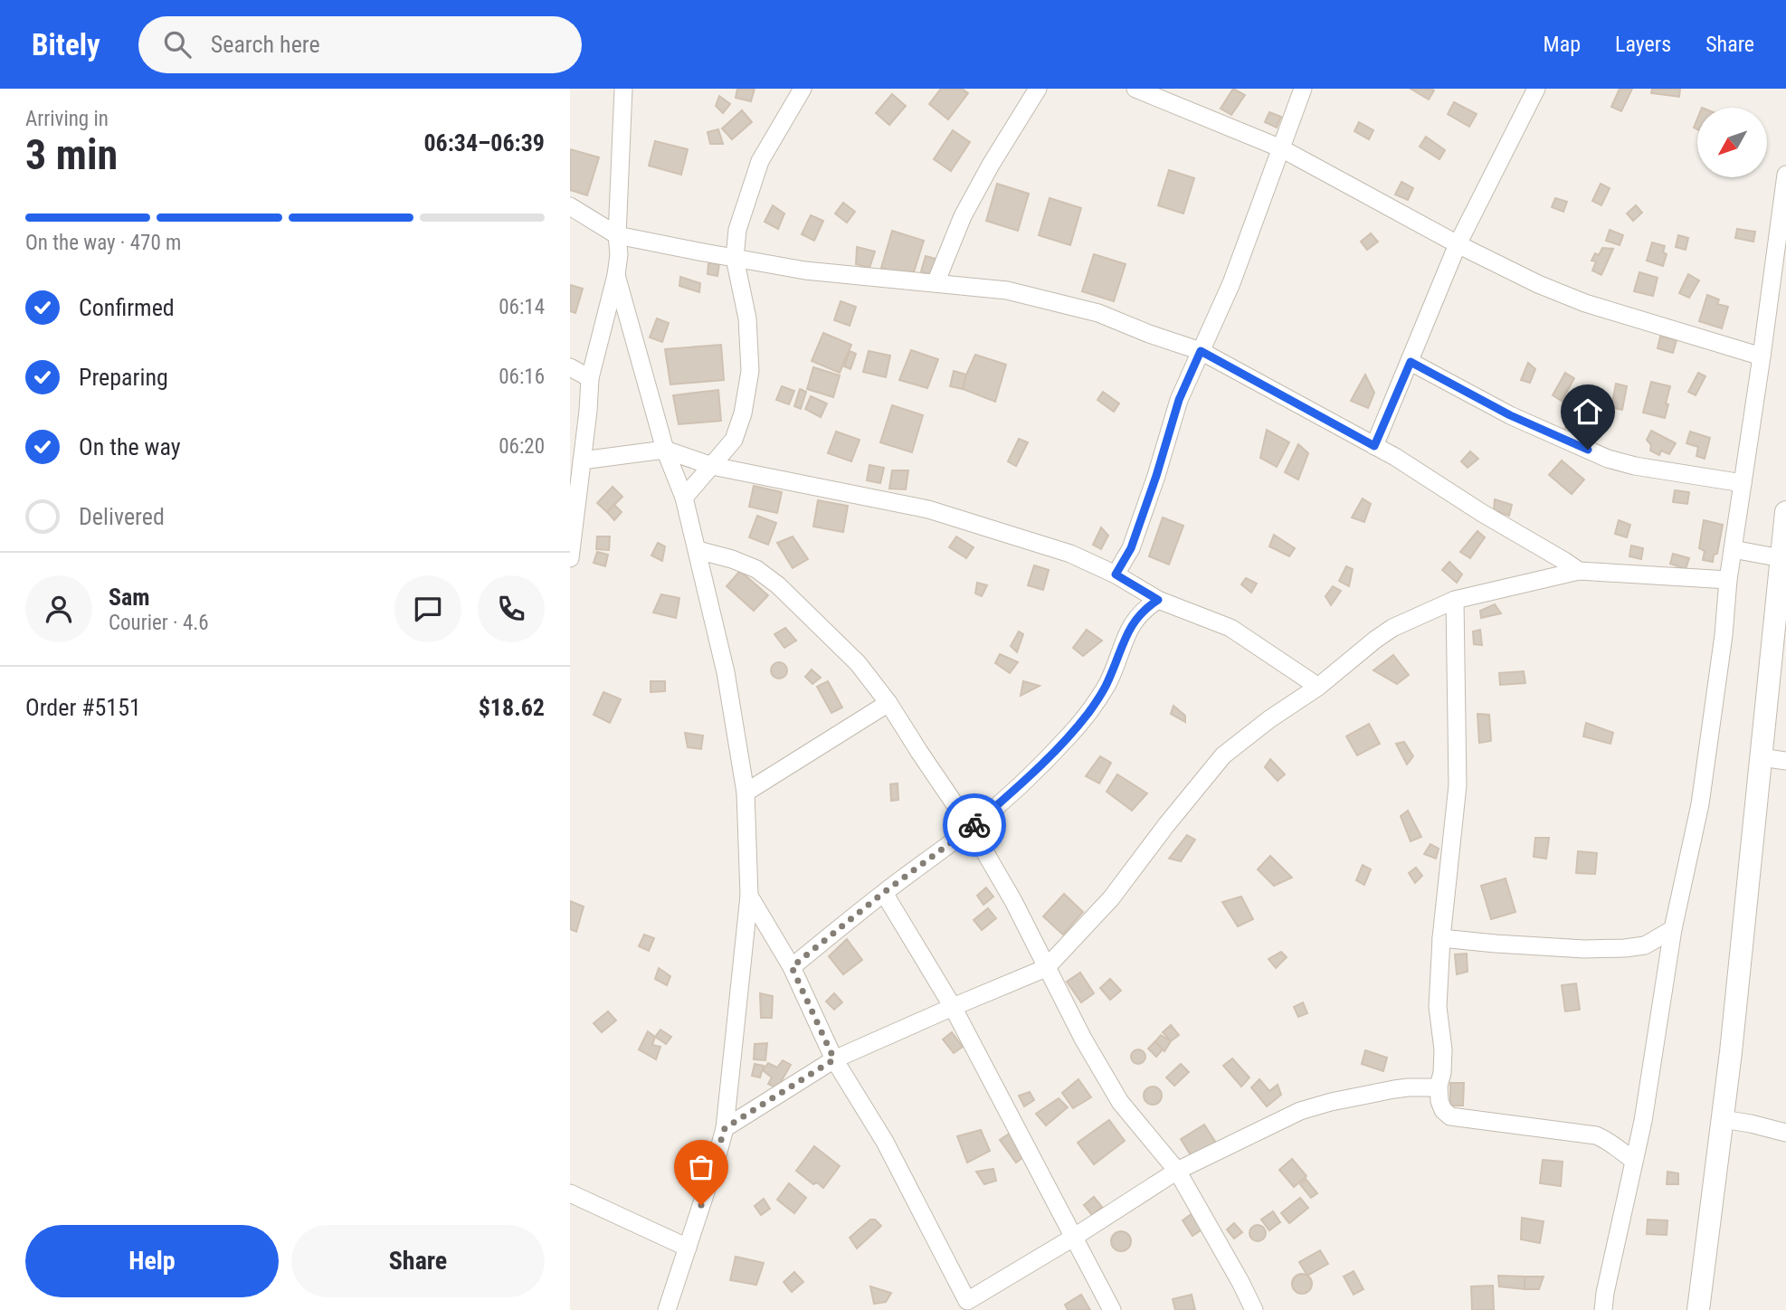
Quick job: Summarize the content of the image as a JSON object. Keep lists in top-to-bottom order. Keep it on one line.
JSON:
{"north":"bottom left","page":{"header":"Bitely","search":"Search here","nav":["Map","Layers","Share"],"heading":["3 min","Arriving in","06:34–06:39"],"panel":["Sam","Courier · 4.6","Order #5151","$18.62"],"bar":"On the way · 470 m","list":[["Confirmed","06:14"],["Preparing","06:16"],["On the way","06:20"],"Delivered"],"buttons":["Help","Share"]}}
